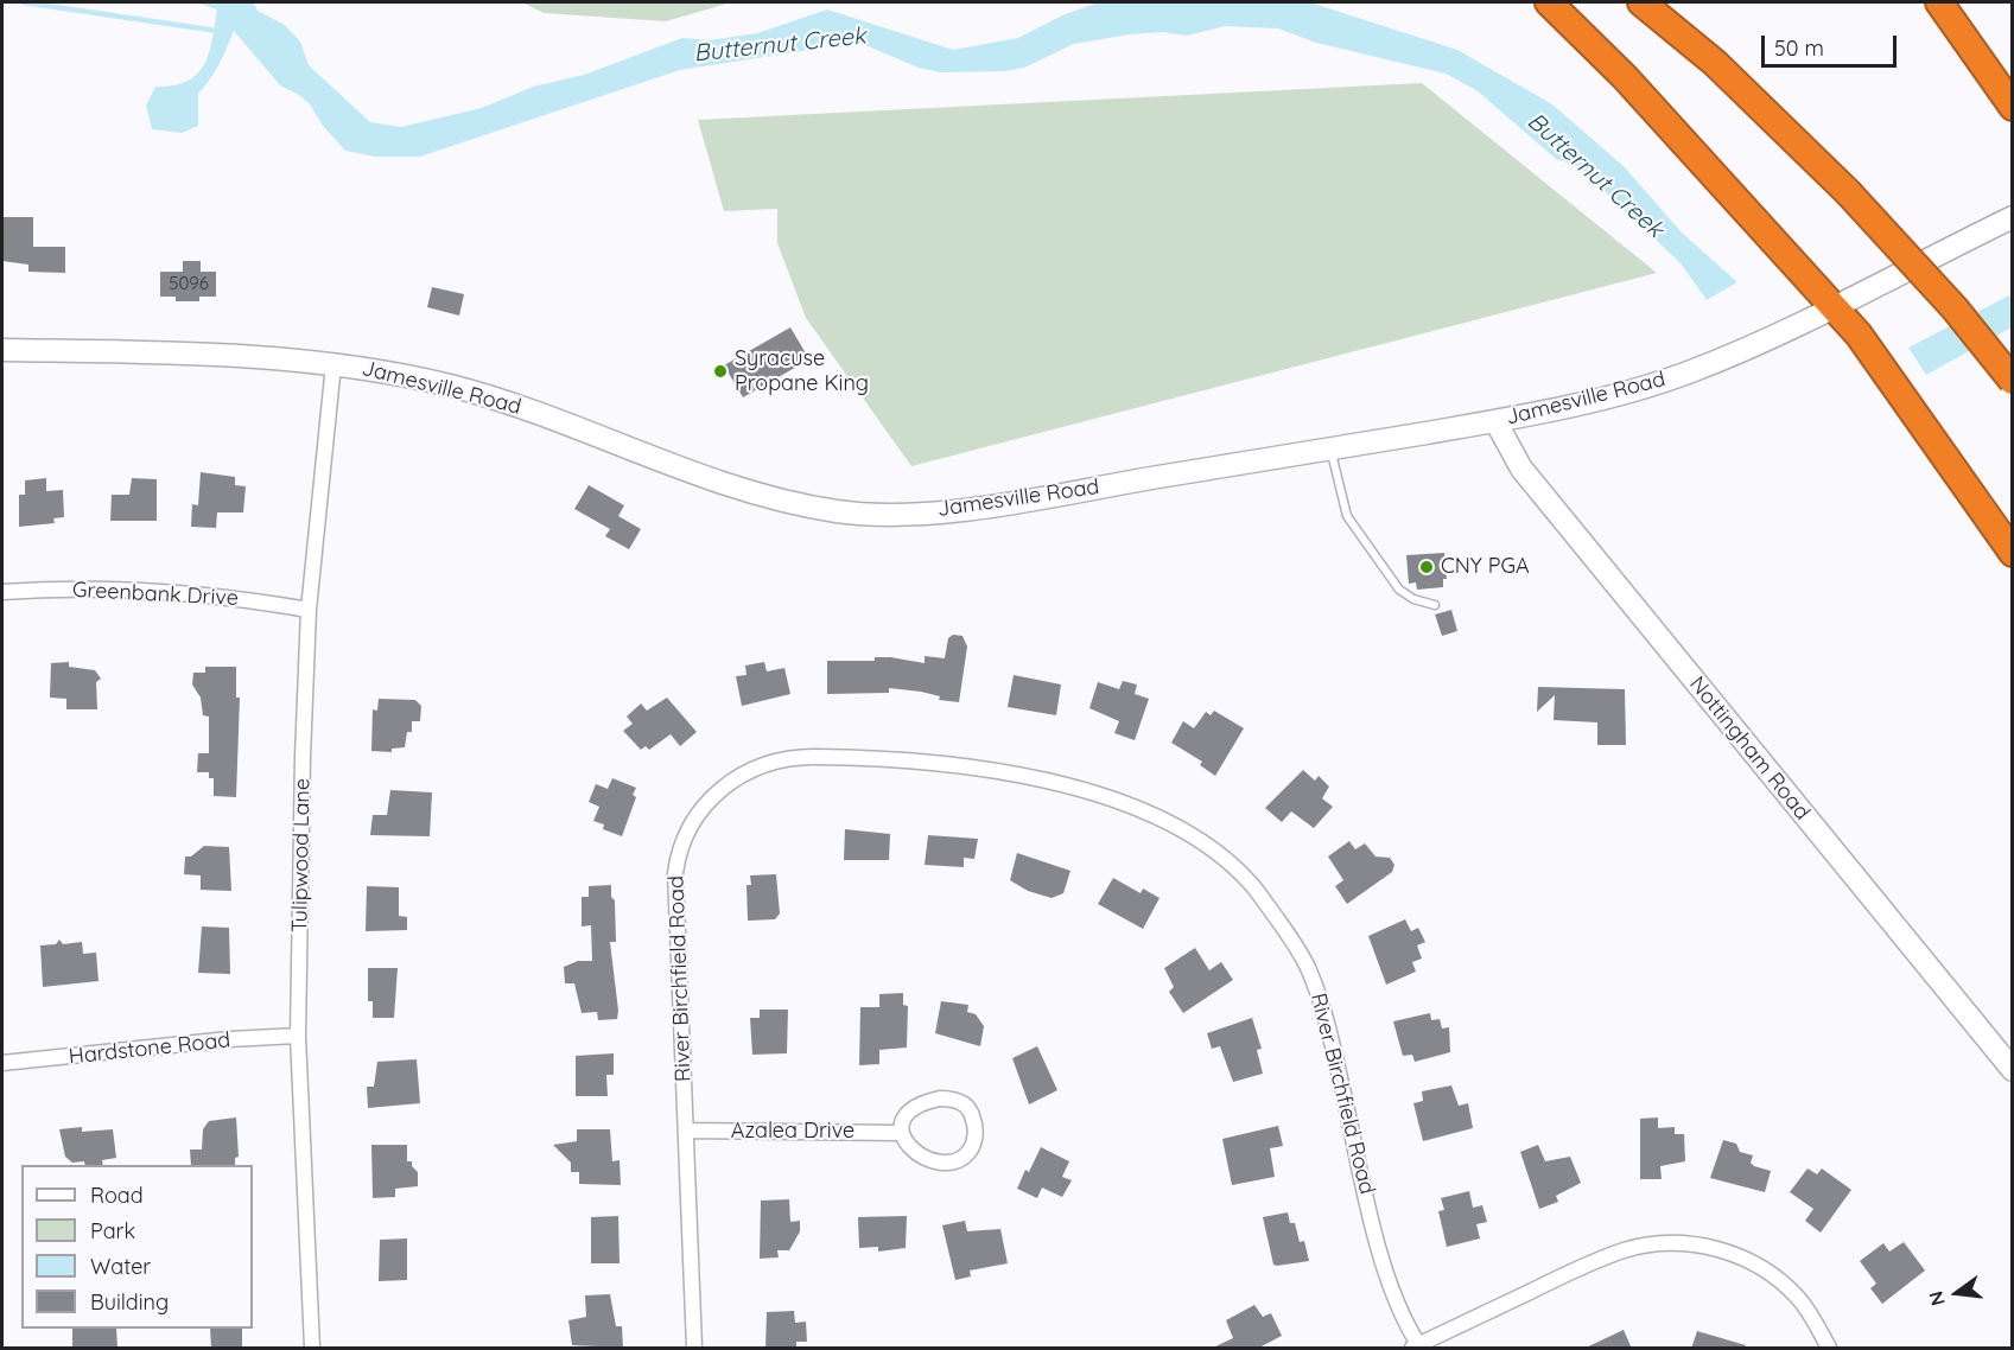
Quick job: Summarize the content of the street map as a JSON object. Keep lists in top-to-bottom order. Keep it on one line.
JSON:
{"streets":{"street":["Jamesville Road","Greenbank Drive","Nottingham Road","Tulipwood Lane","River Birchfield Road","Hardstone Road","Azalea Drive"]},"crossings":[["Jamesville Road","Nottingham Road"],["Jamesville Road","Tulipwood Lane"],["Greenbank Drive","Tulipwood Lane"],["Tulipwood Lane","Hardstone Road"],["River Birchfield Road","Azalea Drive"]],"water":["Butternut Creek"],"places":["Syracuse Propane King","CNY PGA"],"house_numbers":["5096"],"legend":["Road","Park","Water","Building"],"scale_bar":"50 m","north":"left"}
